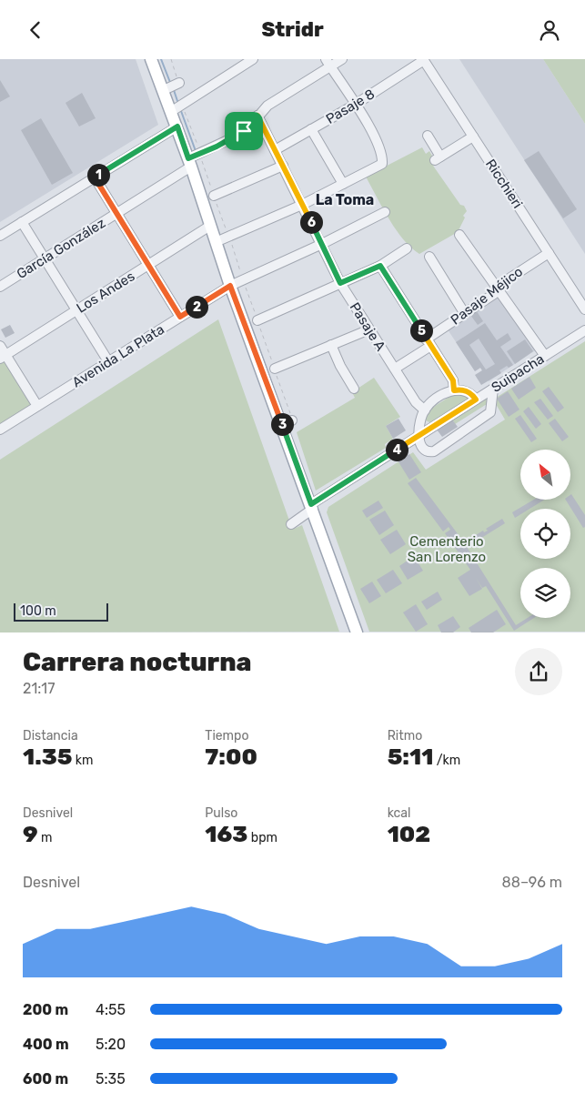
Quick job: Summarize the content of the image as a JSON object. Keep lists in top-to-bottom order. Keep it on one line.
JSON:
{"streets":{"street":["Pasaje 8","Ricchieri","García González","Los Andes","Pasaje Méjico","Pasaje A","Avenida La Plata","Suipacha"]},"crossings":[["Pasaje 8","Ricchieri"],["Pasaje 8","Pasaje A"],["Ricchieri","Pasaje Méjico"],["García González","Pasaje A"],["Pasaje Méjico","Pasaje A"],["Pasaje A","Avenida La Plata"]],"districts":["La Toma"],"parks":["Cementerio San Lorenzo"],"scale_bar":"100 m","north":"top left","page":{"header":"Stridr","pins":["1","6","2","5","3","4"],"scale":"100 m","heading":["Carrera nocturna","21:17"],"stats":[["Distancia","1.35 km"],["Tiempo","7:00"],["Ritmo","5:11 /km"],["Desnivel","9 m"],["Pulso","163 bpm"],["kcal","102"]],"chart":["Desnivel","88–96 m"],"list":[{"name":"200 m","note":"4:55"},{"name":"400 m","note":"5:20"},{"name":"600 m","note":"5:35"}]}}
